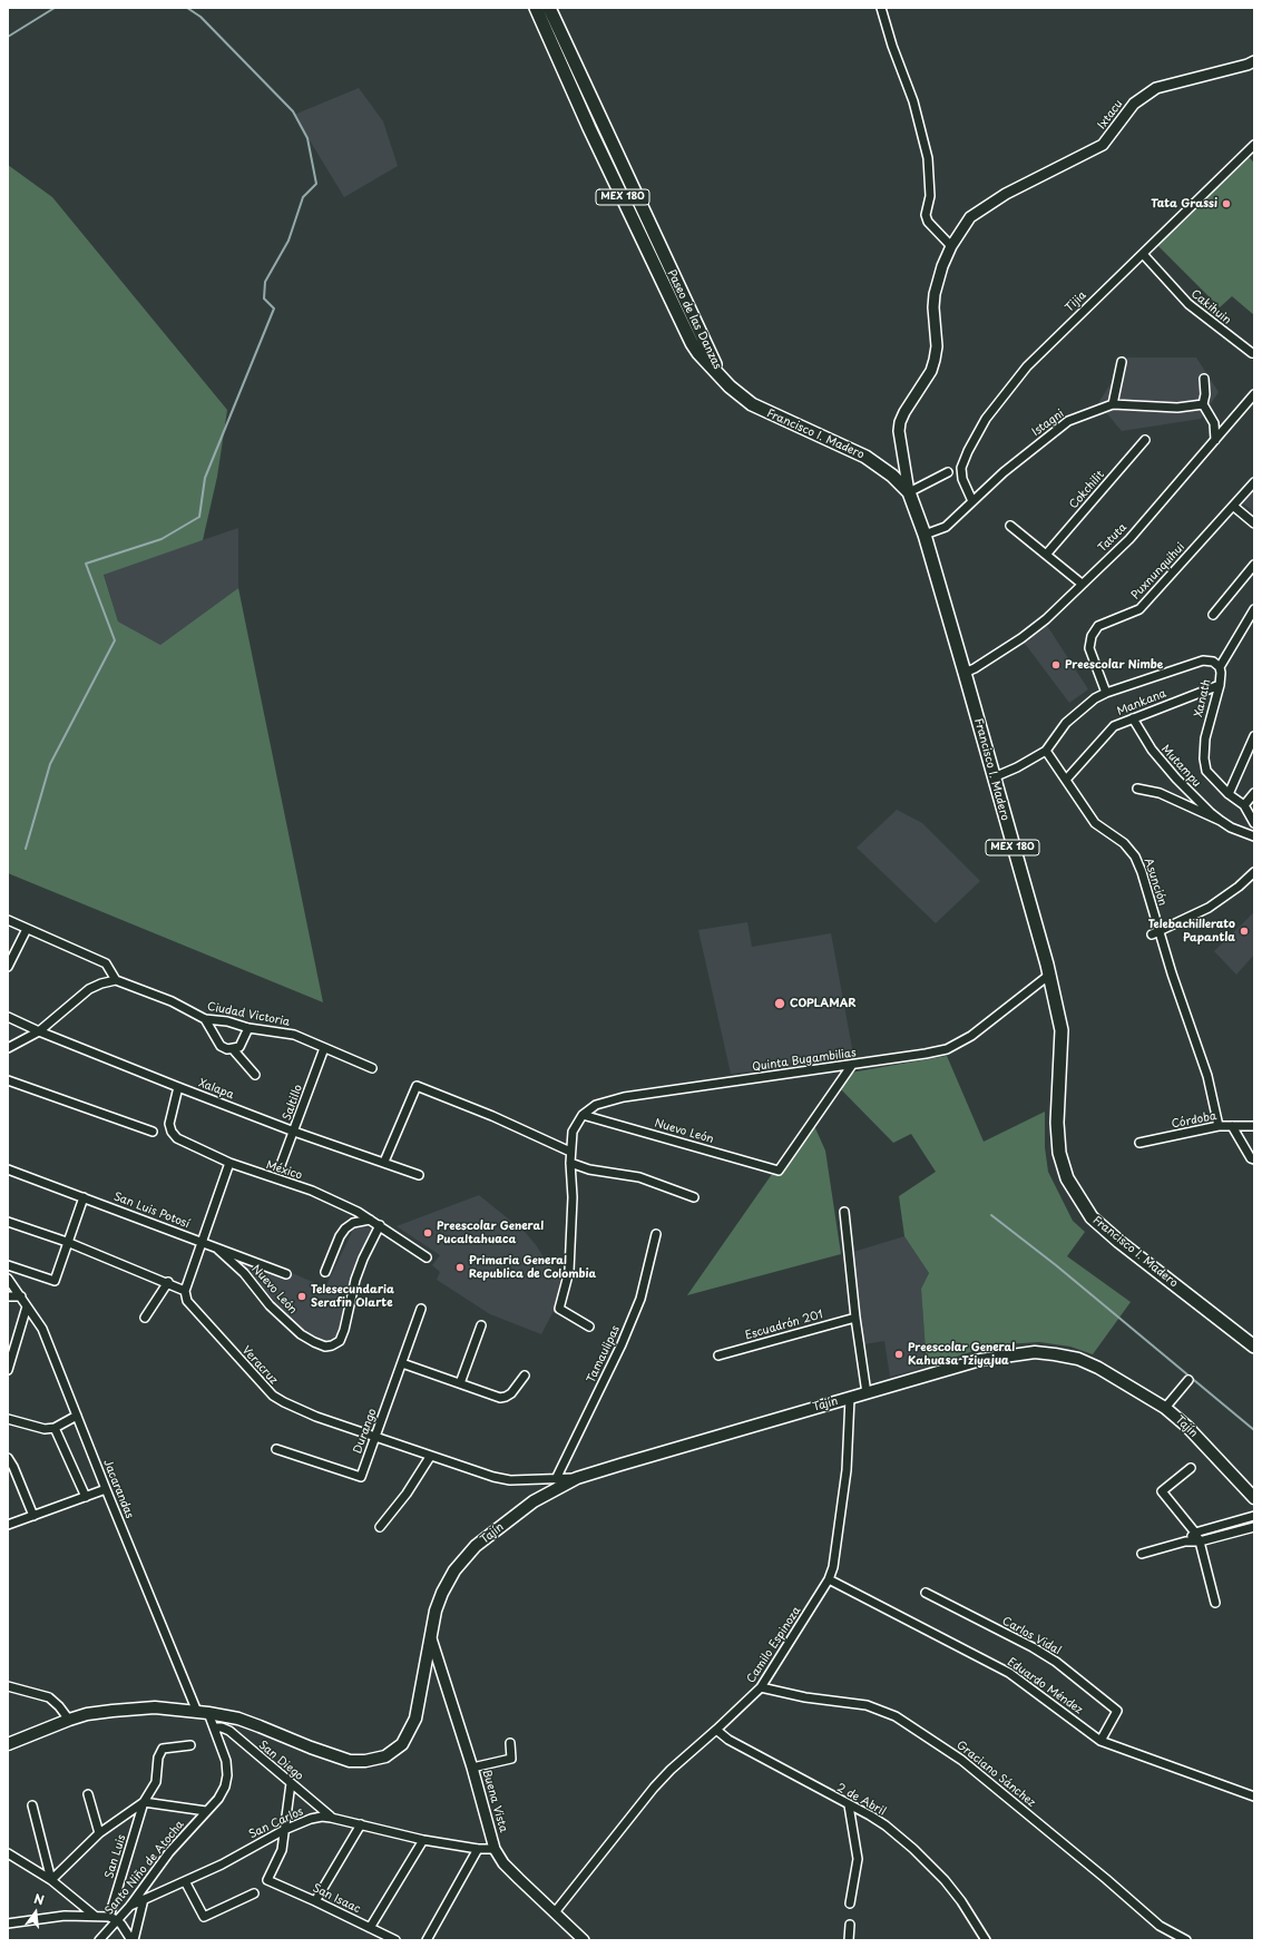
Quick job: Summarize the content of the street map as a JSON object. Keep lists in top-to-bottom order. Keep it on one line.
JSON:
{"streets":{"main road":["MEX 180","Paseo de las Danzas","Francisco I. Madero","Tajín"],"street":["Ixtacu","Tijia","Cakihuin","Istagni","Cokchilit","Tatuta","Puxnunquihui","Xanath","Mankana","Mutampu","Asunción","Ciudad Victoria","Quinta Bugambilias","Xalapa","Saltillo","Córdoba","Nuevo León","México","San Luis Potosí","Escuadrón 201","Tamaulipas","Veracruz","Durango","Jacarandas","Carlos Vidal","Camilo Espinoza","Eduardo Méndez","San Diego","Graciano Sánchez","2 de Abril","Buena Vista","San Carlos","San Luis","Santo Niño de Atocha","San Isaac"]},"crossings":[["Tijia","Cakihuin"],["Tijia","Istagni"],["Paseo de las Danzas","Francisco I. Madero"],["Istagni","Francisco I. Madero"],["Francisco I. Madero","Tatuta"],["Francisco I. Madero","Xanath"],["Francisco I. Madero","Quinta Bugambilias"],["Puxnunquihui","Xanath"],["Xanath","Mankana"],["Xanath","Asunción"],["Mankana","Mutampu"],["Mankana","Asunción"],["Asunción","Córdoba"],["Ciudad Victoria","Saltillo"],["Quinta Bugambilias","Nuevo León"],["Xalapa","Saltillo"],["Xalapa","México"],["Nuevo León","México"],["Nuevo León","San Luis Potosí"],["Tamaulipas","Veracruz"],["Veracruz","Tajín"],["Veracruz","Durango"],["Tajín","Jacarandas"],["Tajín","Camilo Espinoza"],["Tajín","Buena Vista"],["Tajín","Santo Niño de Atocha"],["Jacarandas","Santo Niño de Atocha"],["Carlos Vidal","Eduardo Méndez"],["Camilo Espinoza","Eduardo Méndez"],["Camilo Espinoza","Graciano Sánchez"],["Camilo Espinoza","2 de Abril"],["Camilo Espinoza","Buena Vista"],["San Diego","San Carlos"],["San Diego","Santo Niño de Atocha"],["Buena Vista","San Carlos"],["San Carlos","Santo Niño de Atocha"],["San Carlos","San Isaac"]],"places":["Tata Grassi","Preescolar Nimbe","Telebachillerato Papantla","COPLAMAR","Preescolar General Pucaltahuaca","Primaria General Republica de Colombia","Telesecundaria Serafin Olarte","Preescolar General Kahuasa Tziyajua"],"north":"top"}
